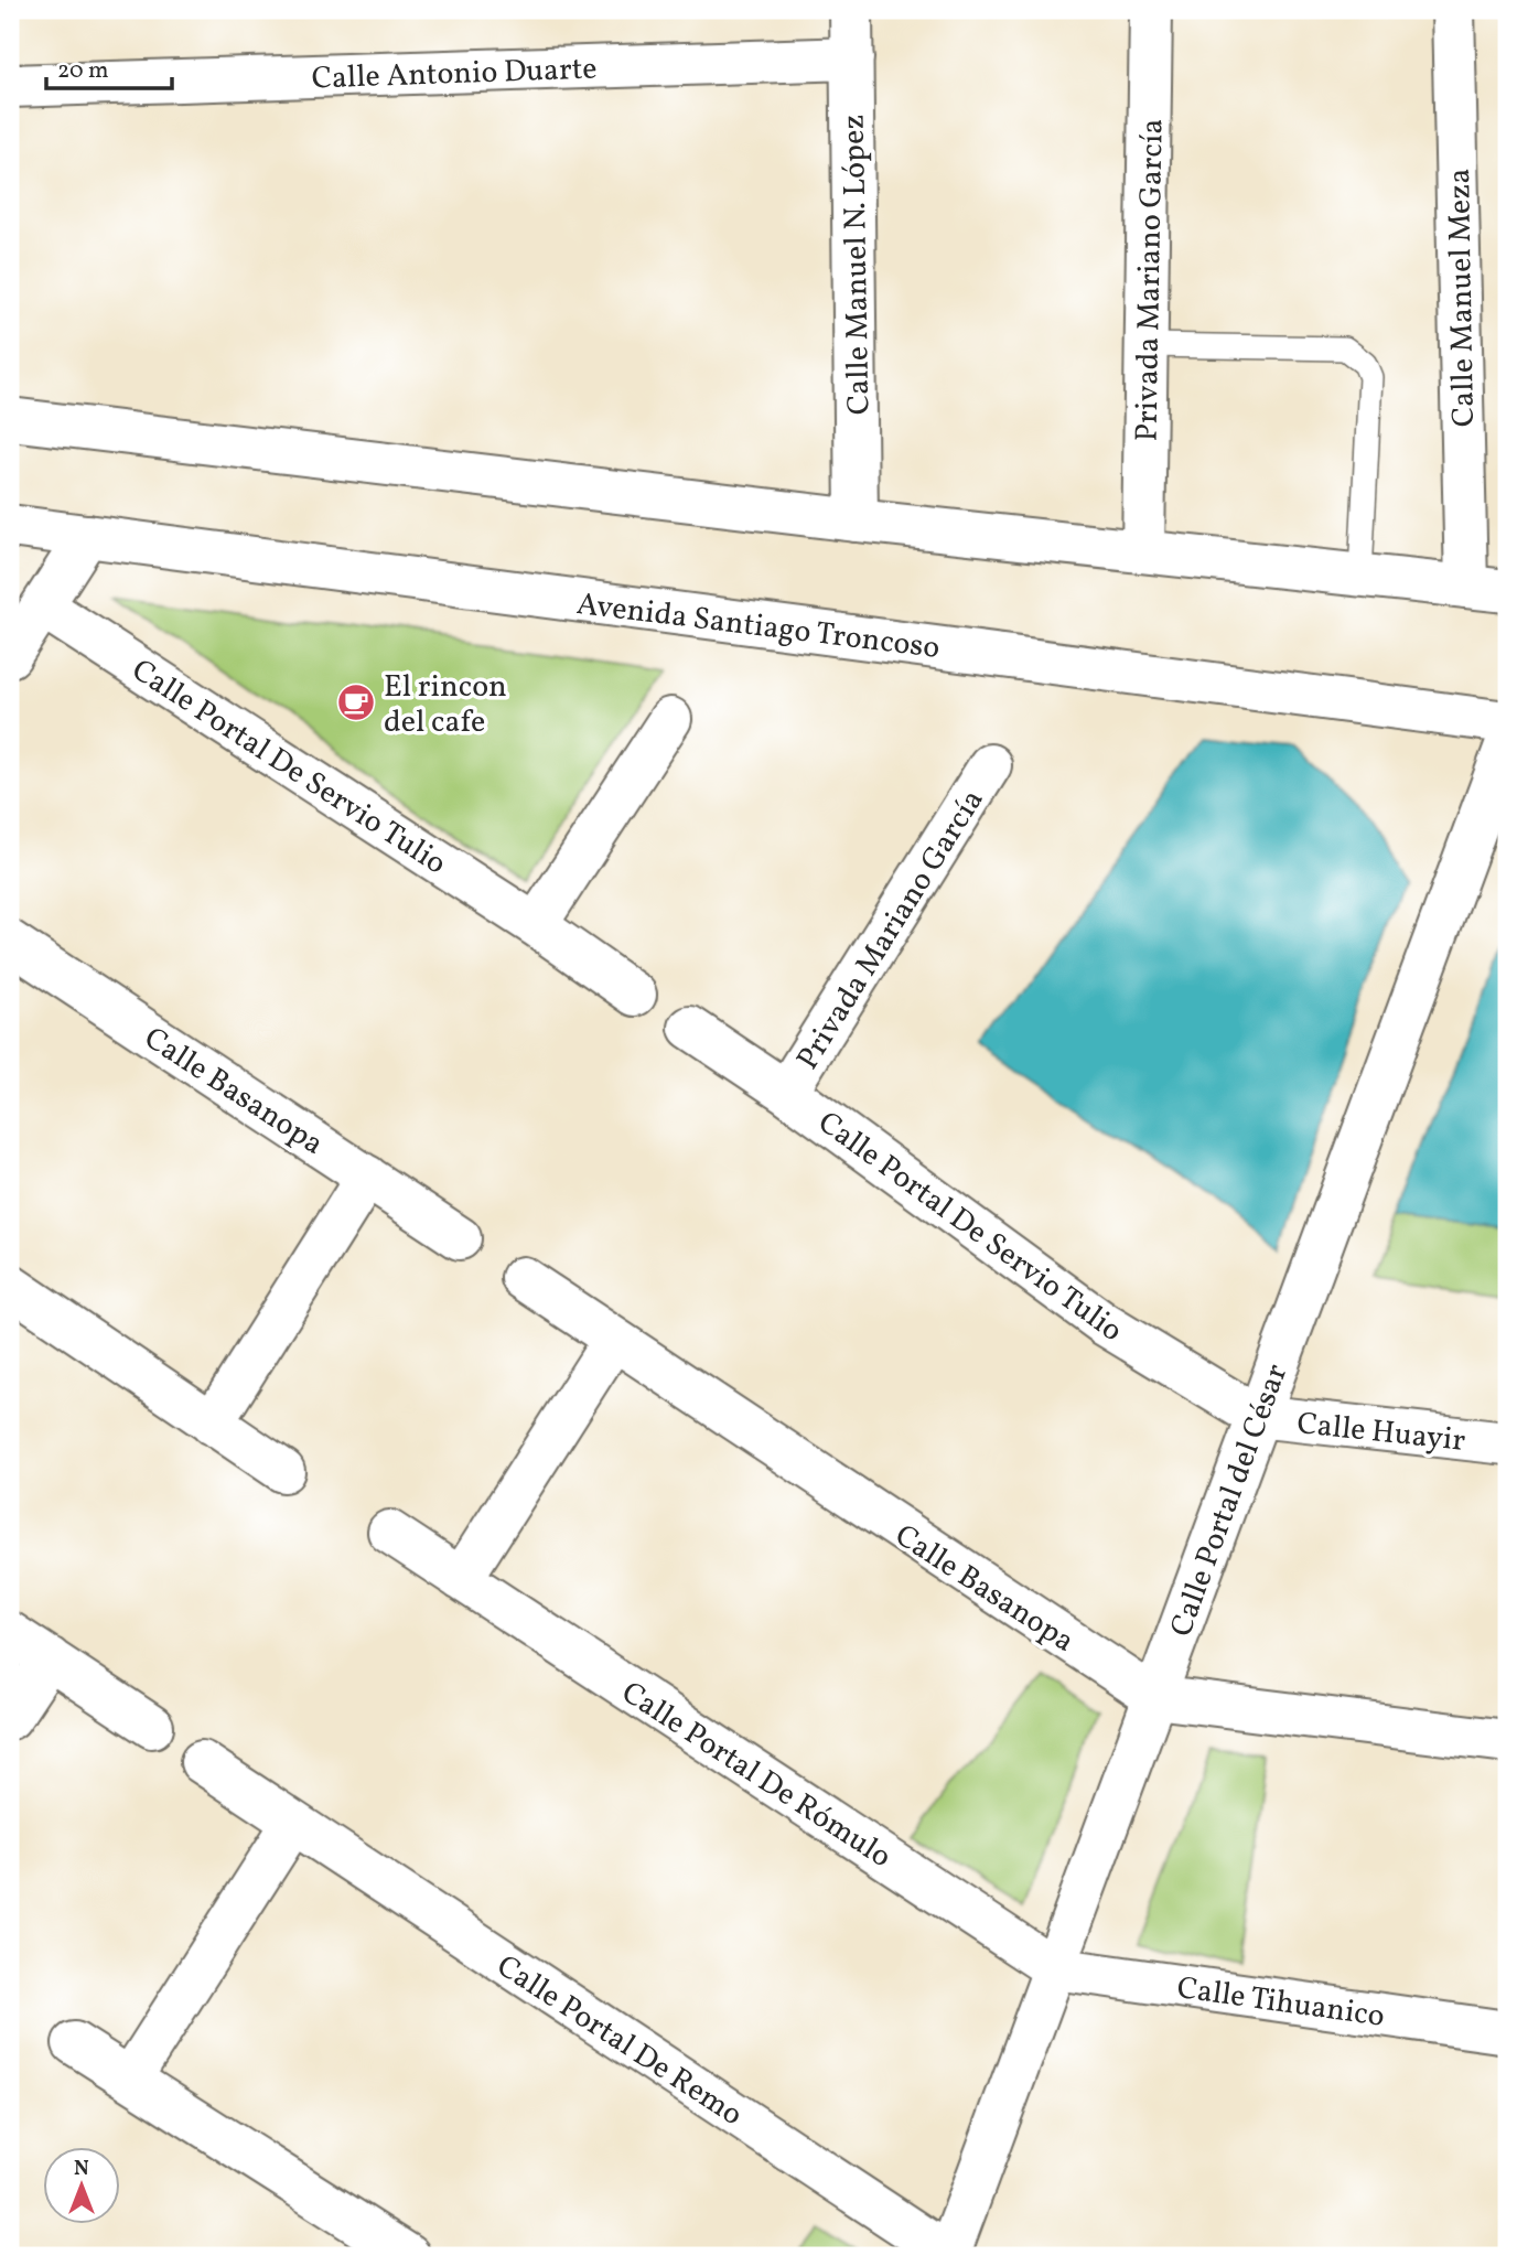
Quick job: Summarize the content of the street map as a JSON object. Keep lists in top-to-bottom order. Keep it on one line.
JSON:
{"streets":{"street":["Calle Antonio Duarte","Calle Manuel N. López","Privada Mariano García","Calle Manuel Meza","Avenida Santiago Troncoso","Calle Portal De Servio Tulio","Calle Basanopa","Calle Huayir","Calle Portal del César","Calle Portal De Rómulo","Calle Tihuanico","Calle Portal De Remo"]},"crossings":[["Calle Antonio Duarte","Calle Manuel N. López"],["Privada Mariano García","Calle Portal De Servio Tulio"],["Calle Portal De Servio Tulio","Calle Huayir"],["Calle Portal De Servio Tulio","Calle Portal del César"],["Calle Basanopa","Calle Portal del César"],["Calle Huayir","Calle Portal del César"],["Calle Portal del César","Calle Portal De Rómulo"],["Calle Portal del César","Calle Tihuanico"],["Calle Portal del César","Calle Portal De Remo"],["Calle Portal De Rómulo","Calle Tihuanico"]],"places":{"cafe":["El rincon del cafe"]},"scale_bar":"20 m","north":"top"}
